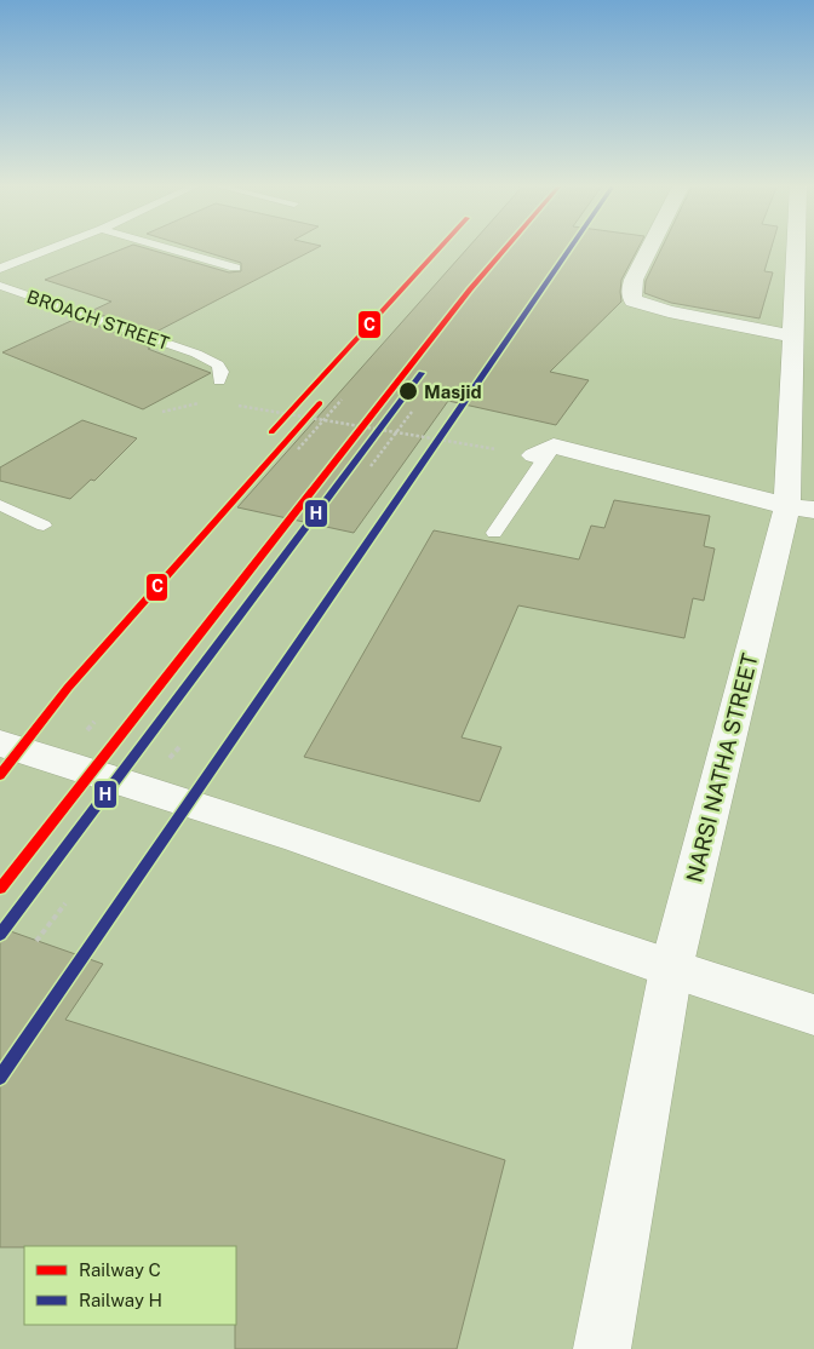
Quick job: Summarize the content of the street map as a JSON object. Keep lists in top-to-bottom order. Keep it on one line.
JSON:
{"streets":{"street":["NARSI NATHA STREET"],"lane":["BROACH STREET"]},"places":["Masjid"],"lines":["rail line C","rail line H"],"legend":["Railway C","Railway H"]}
